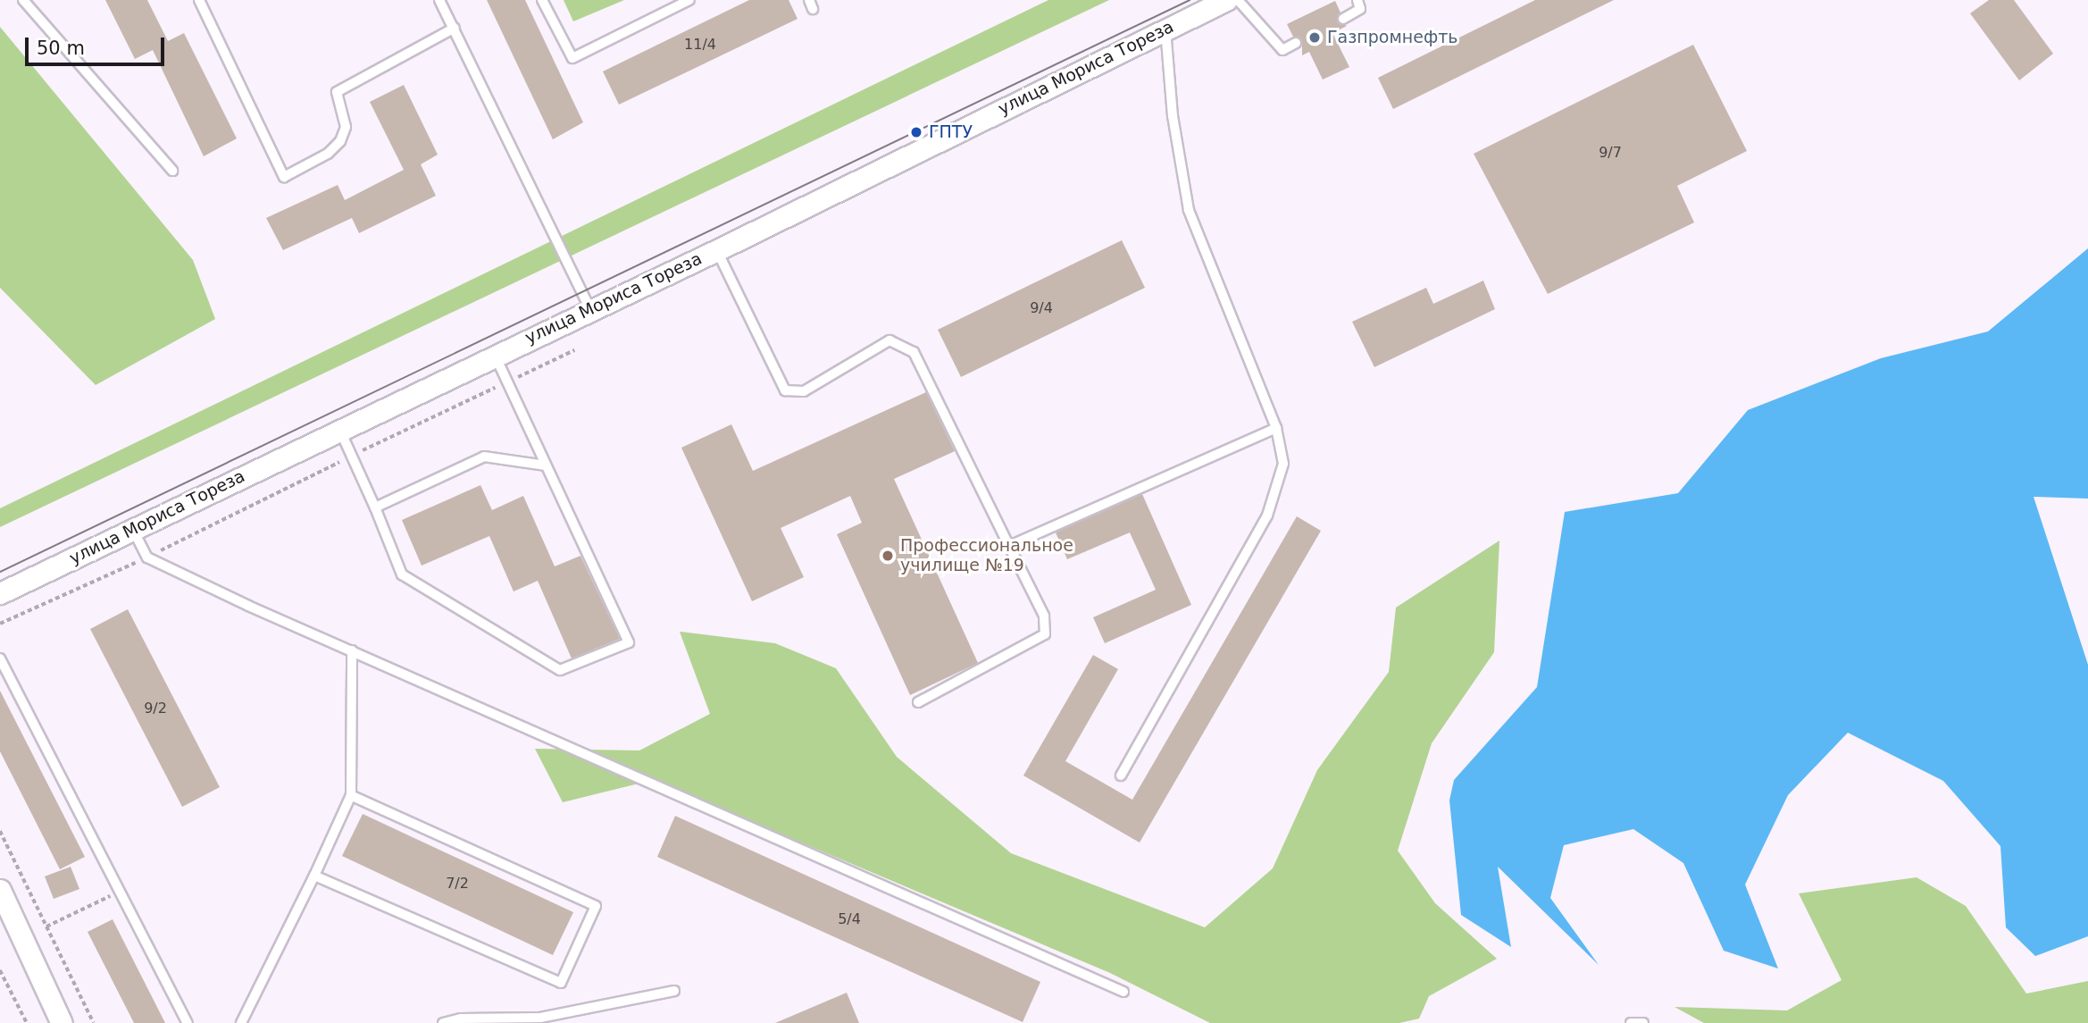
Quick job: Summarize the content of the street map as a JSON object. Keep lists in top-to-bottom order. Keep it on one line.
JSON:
{"streets":{"street":["улица Мориса Тореза"]},"places":["Газпромнефть","ГПТУ","Профессиональное училище №19"],"house_numbers":["11/4","9/7","9/4","9/2","7/2","5/4"],"scale_bar":"50 m"}
